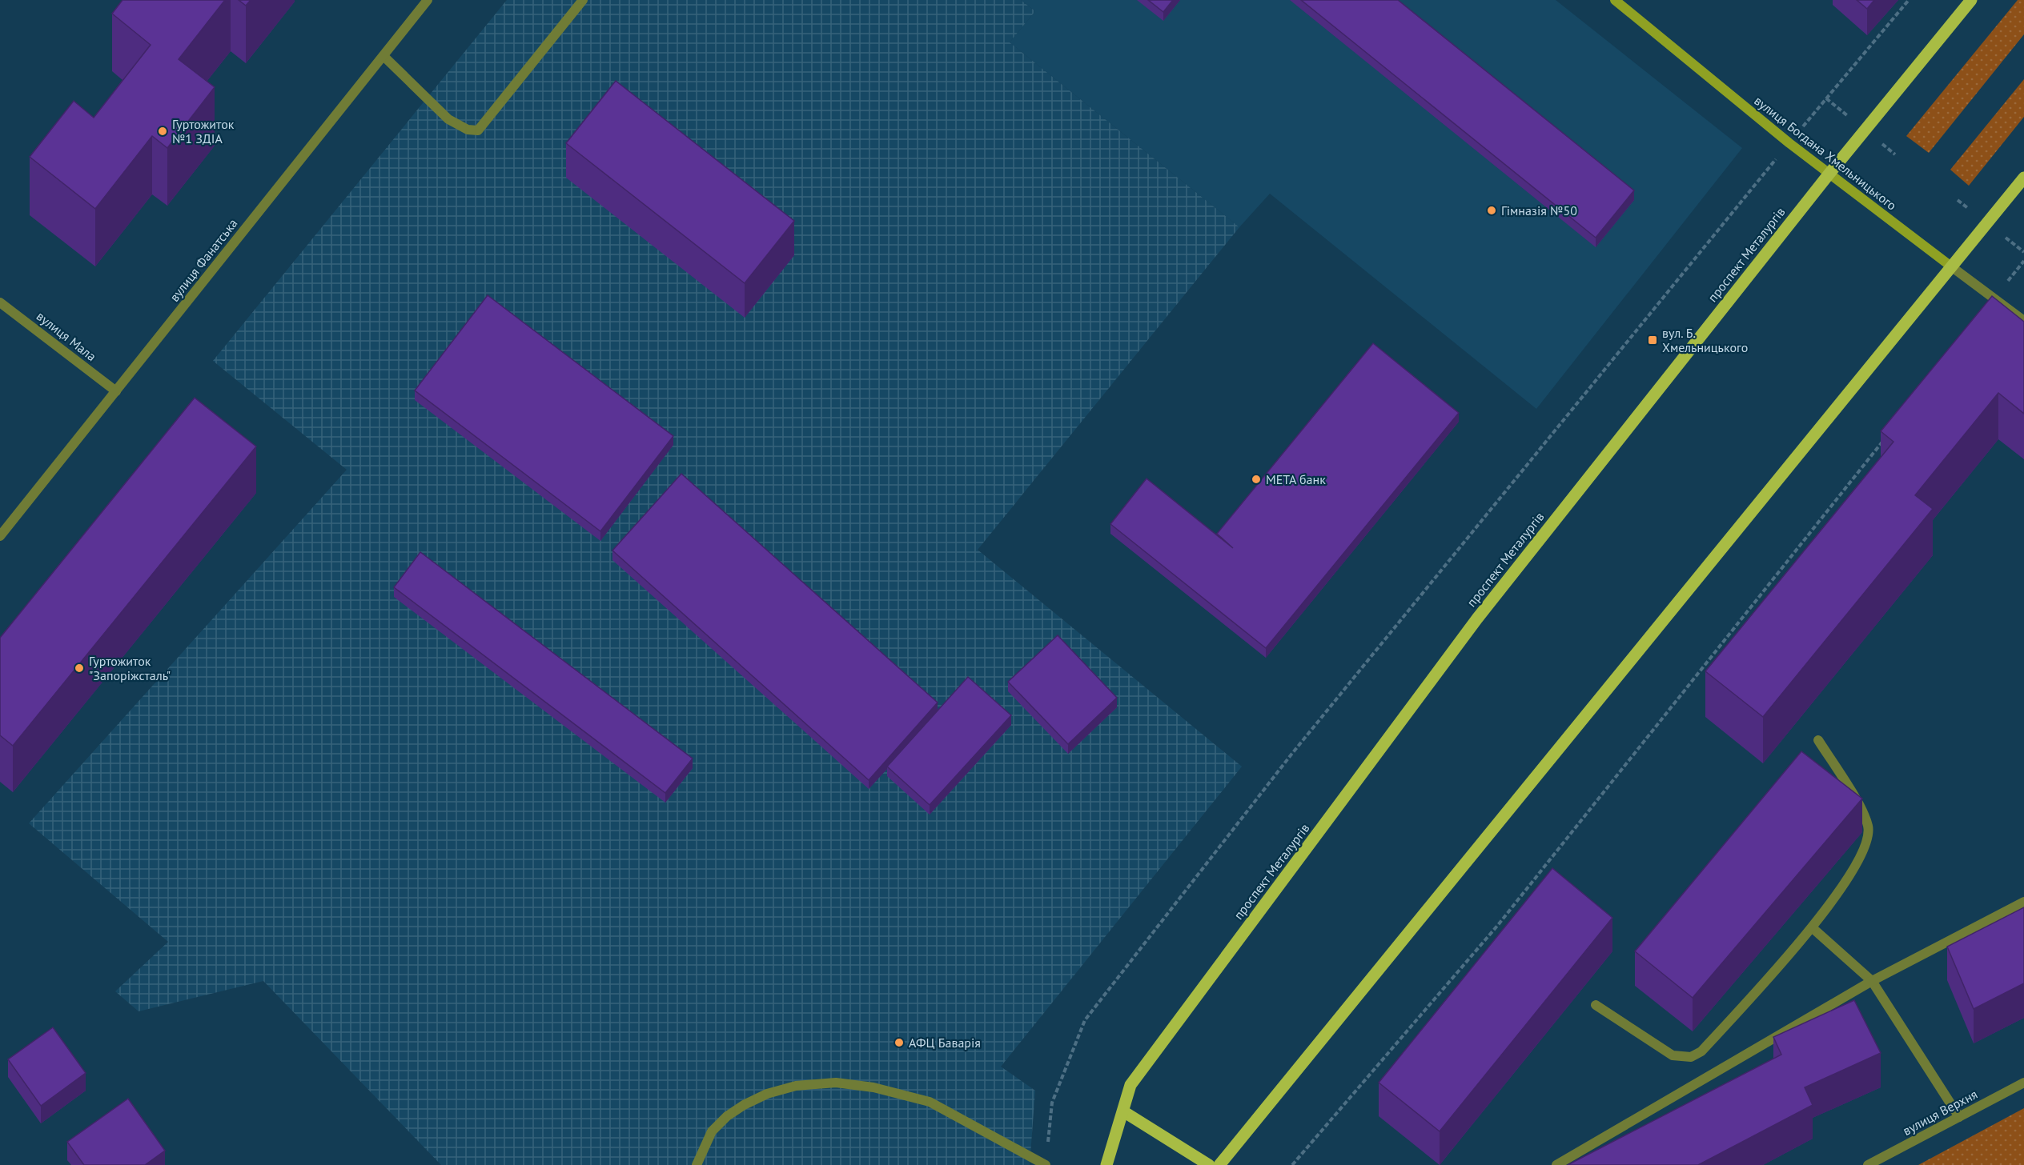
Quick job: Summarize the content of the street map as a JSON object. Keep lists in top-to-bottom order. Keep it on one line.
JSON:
{"streets":{"main road":["вулиця Богдана Хмельницького","проспект Металургів"],"street":["вулиця Фанатська","вулиця Мала","вулиця Верхня"]},"crossings":[["вулиця Богдана Хмельницького","проспект Металургів"],["вулиця Фанатська","вулиця Мала"]],"places":{"other":["Гуртожиток №1 ЗДІА","Гімназія №50","МЕТА банк","Гуртожиток \"Запоріжсталь\"","АФЦ Баварiя"],"transit":["вул. Б. Хмельницького"]}}
